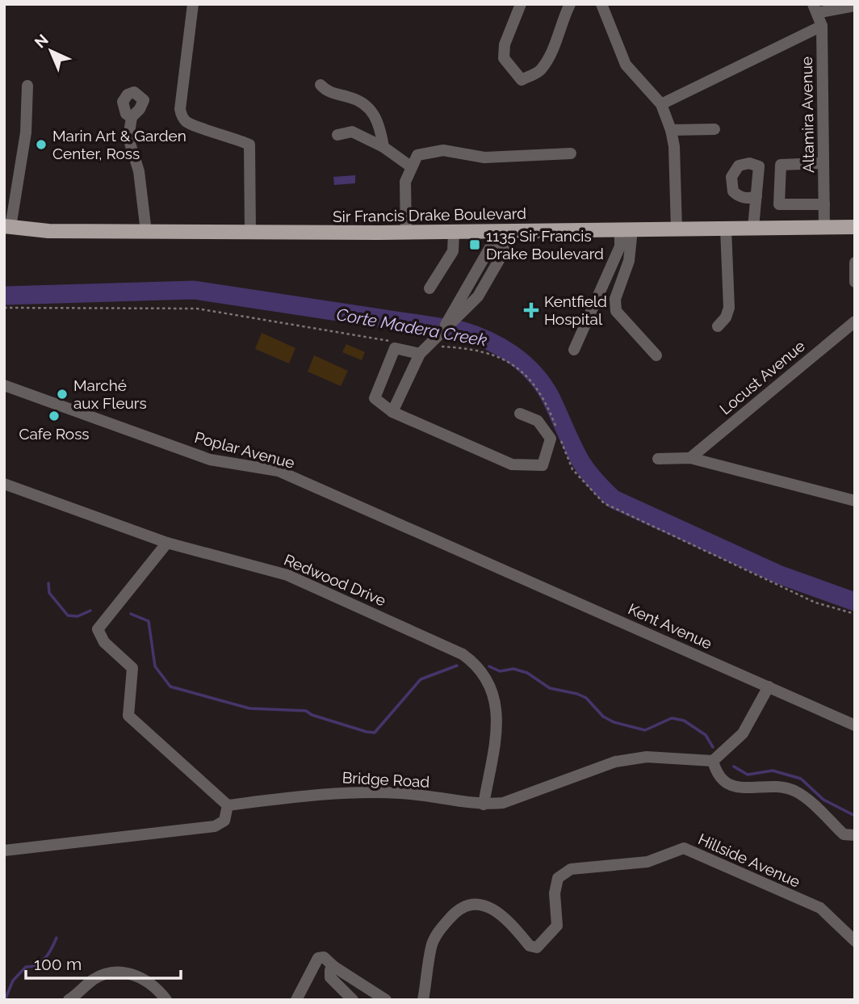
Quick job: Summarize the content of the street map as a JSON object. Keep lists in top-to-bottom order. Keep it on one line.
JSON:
{"streets":{"main road":["Sir Francis Drake Boulevard"],"street":["Altamira Avenue","Locust Avenue","Poplar Avenue","Redwood Drive","Kent Avenue","Bridge Road","Hillside Avenue"]},"crossings":[["Altamira Avenue","Sir Francis Drake Boulevard"],["Poplar Avenue","Kent Avenue"],["Redwood Drive","Bridge Road"]],"water":["Corte Madera Creek"],"places":{"other":["Marin Art & Garden Center, Ross","Marché aux Fleurs","Cafe Ross"],"transit":["1135 Sir Francis Drake Boulevard"],"health":["Kentfield Hospital"]},"scale_bar":"100 m","north":"top left"}
